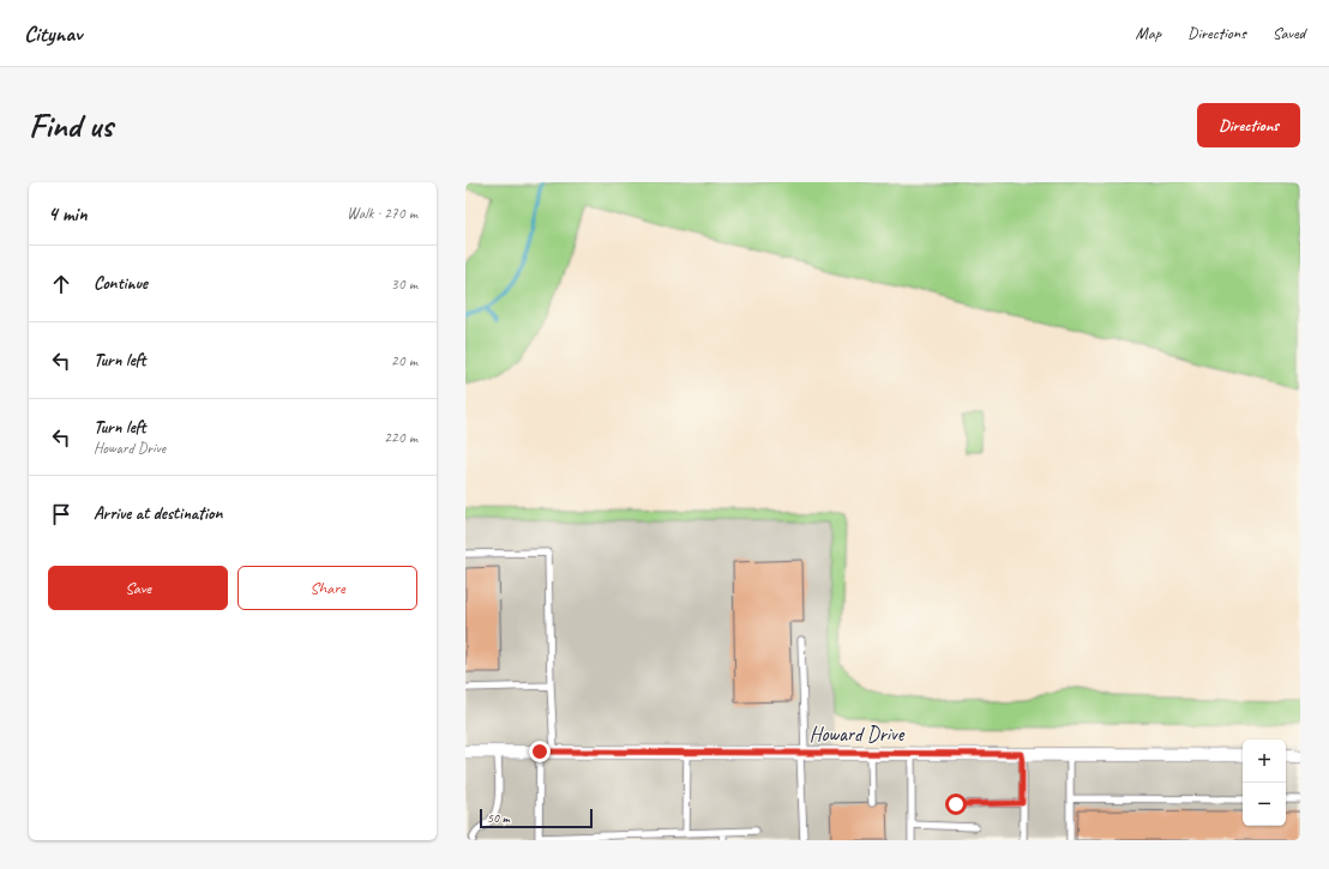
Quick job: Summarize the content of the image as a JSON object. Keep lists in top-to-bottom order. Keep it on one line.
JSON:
{"streets":{"street":["Howard Drive"]},"scale_bar":"50 m","page":{"header":"Citynav","nav":["Map","Directions","Saved"],"buttons":["Directions",["Save","Share"]],"title":"Find us","heading":["4 min","Walk · 270 m"],"list":[["Continue","30 m"],["Turn left","20 m"],["Turn left","Howard Drive","220 m"],"Arrive at destination"],"map_buttons":["+","−"],"scale":"50 m"}}
